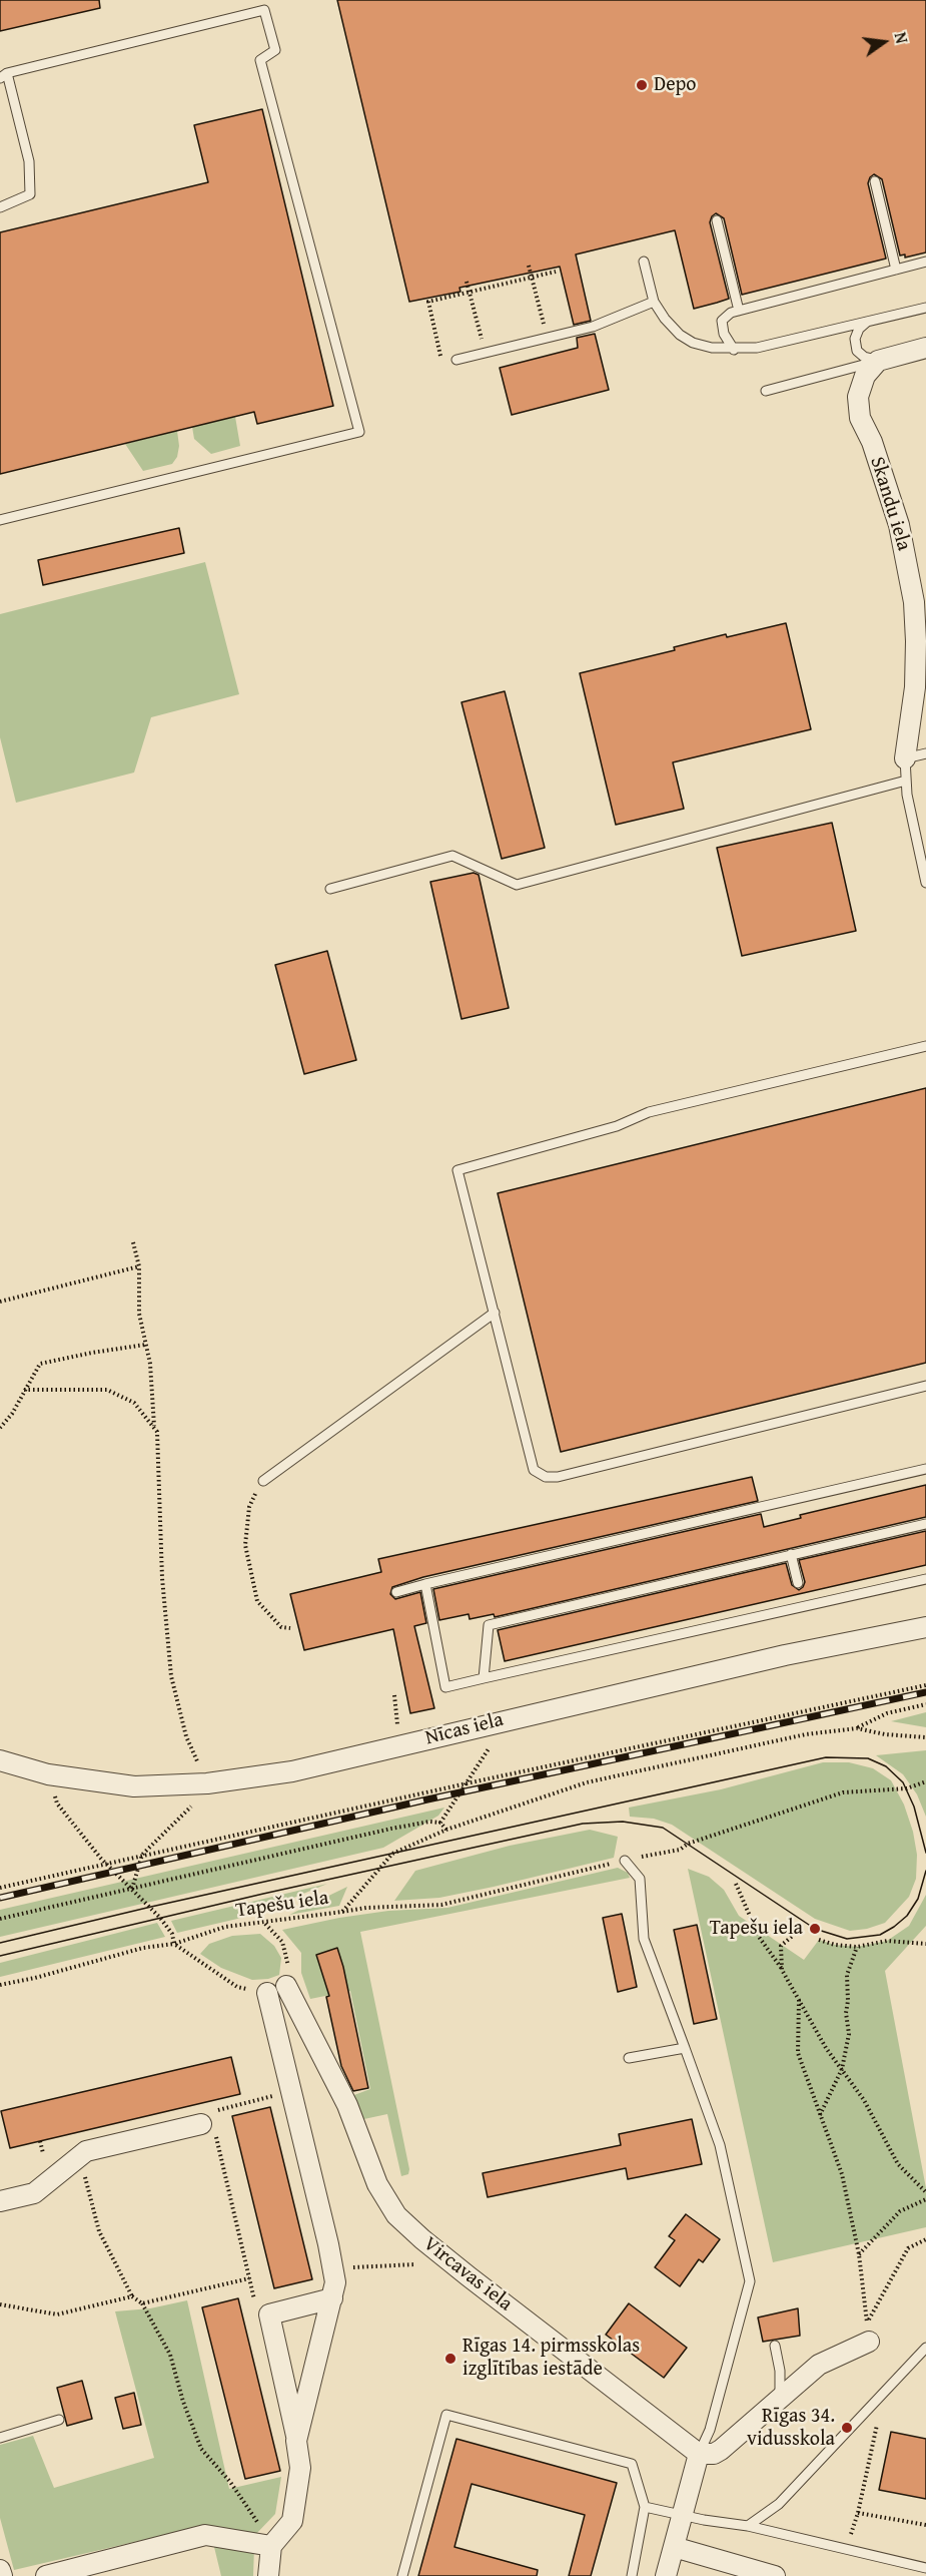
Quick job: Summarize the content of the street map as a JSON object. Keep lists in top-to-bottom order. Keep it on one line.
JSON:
{"streets":{"street":["Skandu iela","Nīcas iela","Vircavas iela"],"path":["Tapešu iela"]},"places":["Depo","Tapešu iela","Rīgas 14. pirmsskolas izglītības iestāde","Rīgas 34. vidusskola"],"north":"right"}
